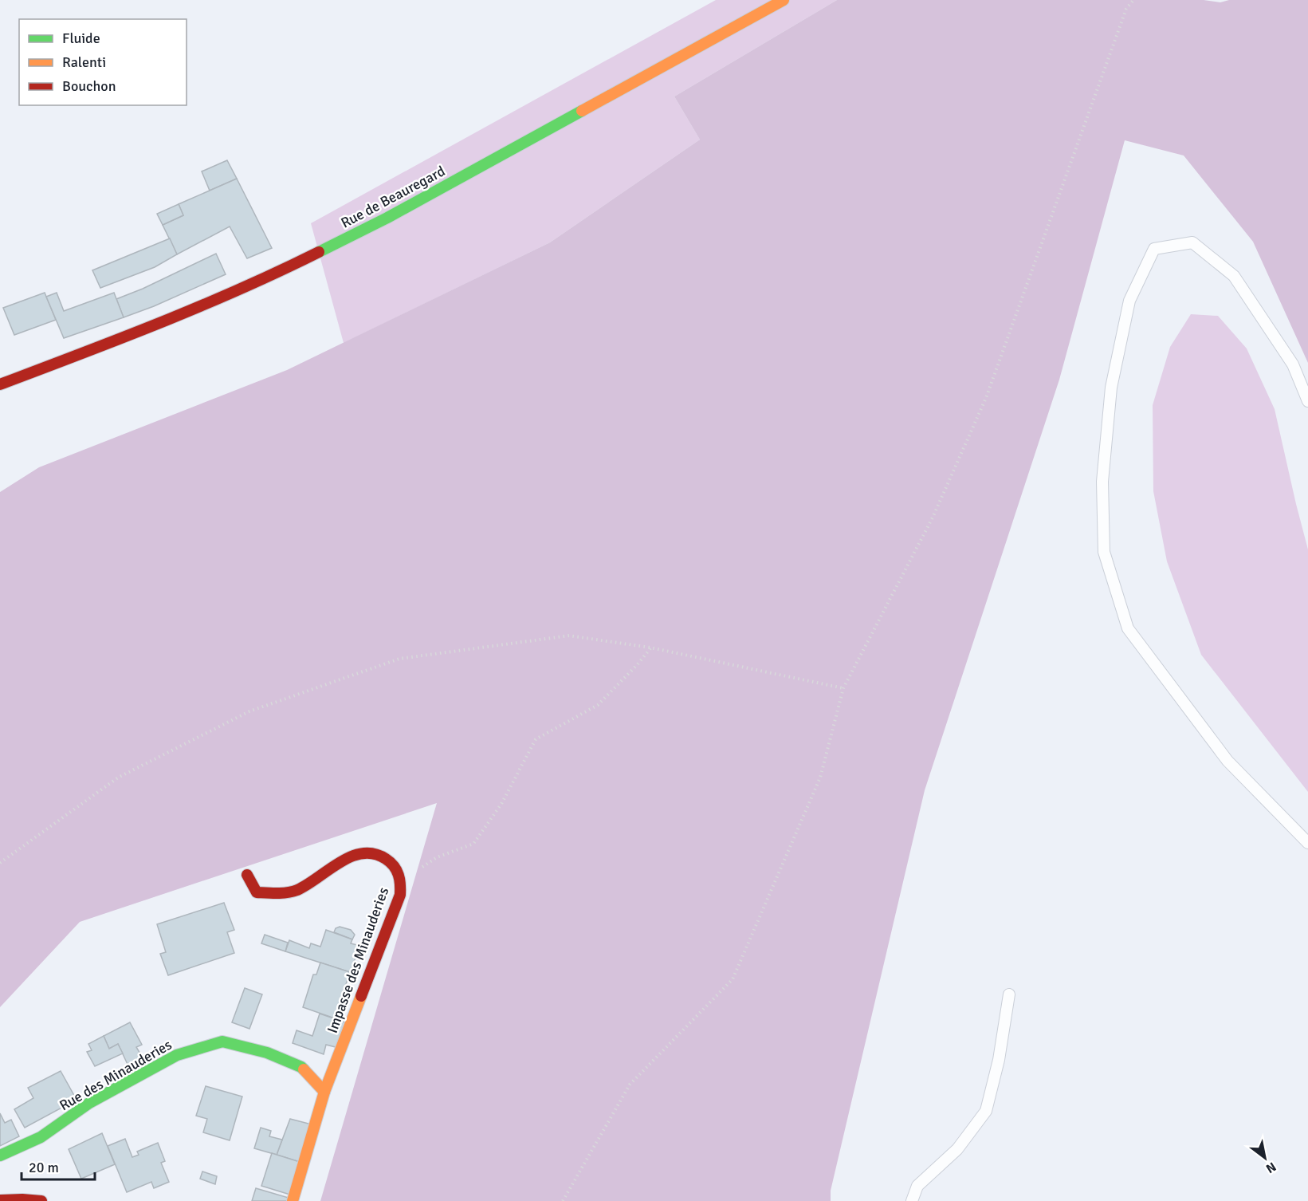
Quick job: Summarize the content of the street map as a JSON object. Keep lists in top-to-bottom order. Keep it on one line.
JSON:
{"streets":{"main road":["Rue de Beauregard","Impasse des Minauderies","Rue des Minauderies"]},"crossings":[["Impasse des Minauderies","Rue des Minauderies"]],"legend":["Fluide","Ralenti","Bouchon"],"scale_bar":"20 m","north":"bottom right"}
